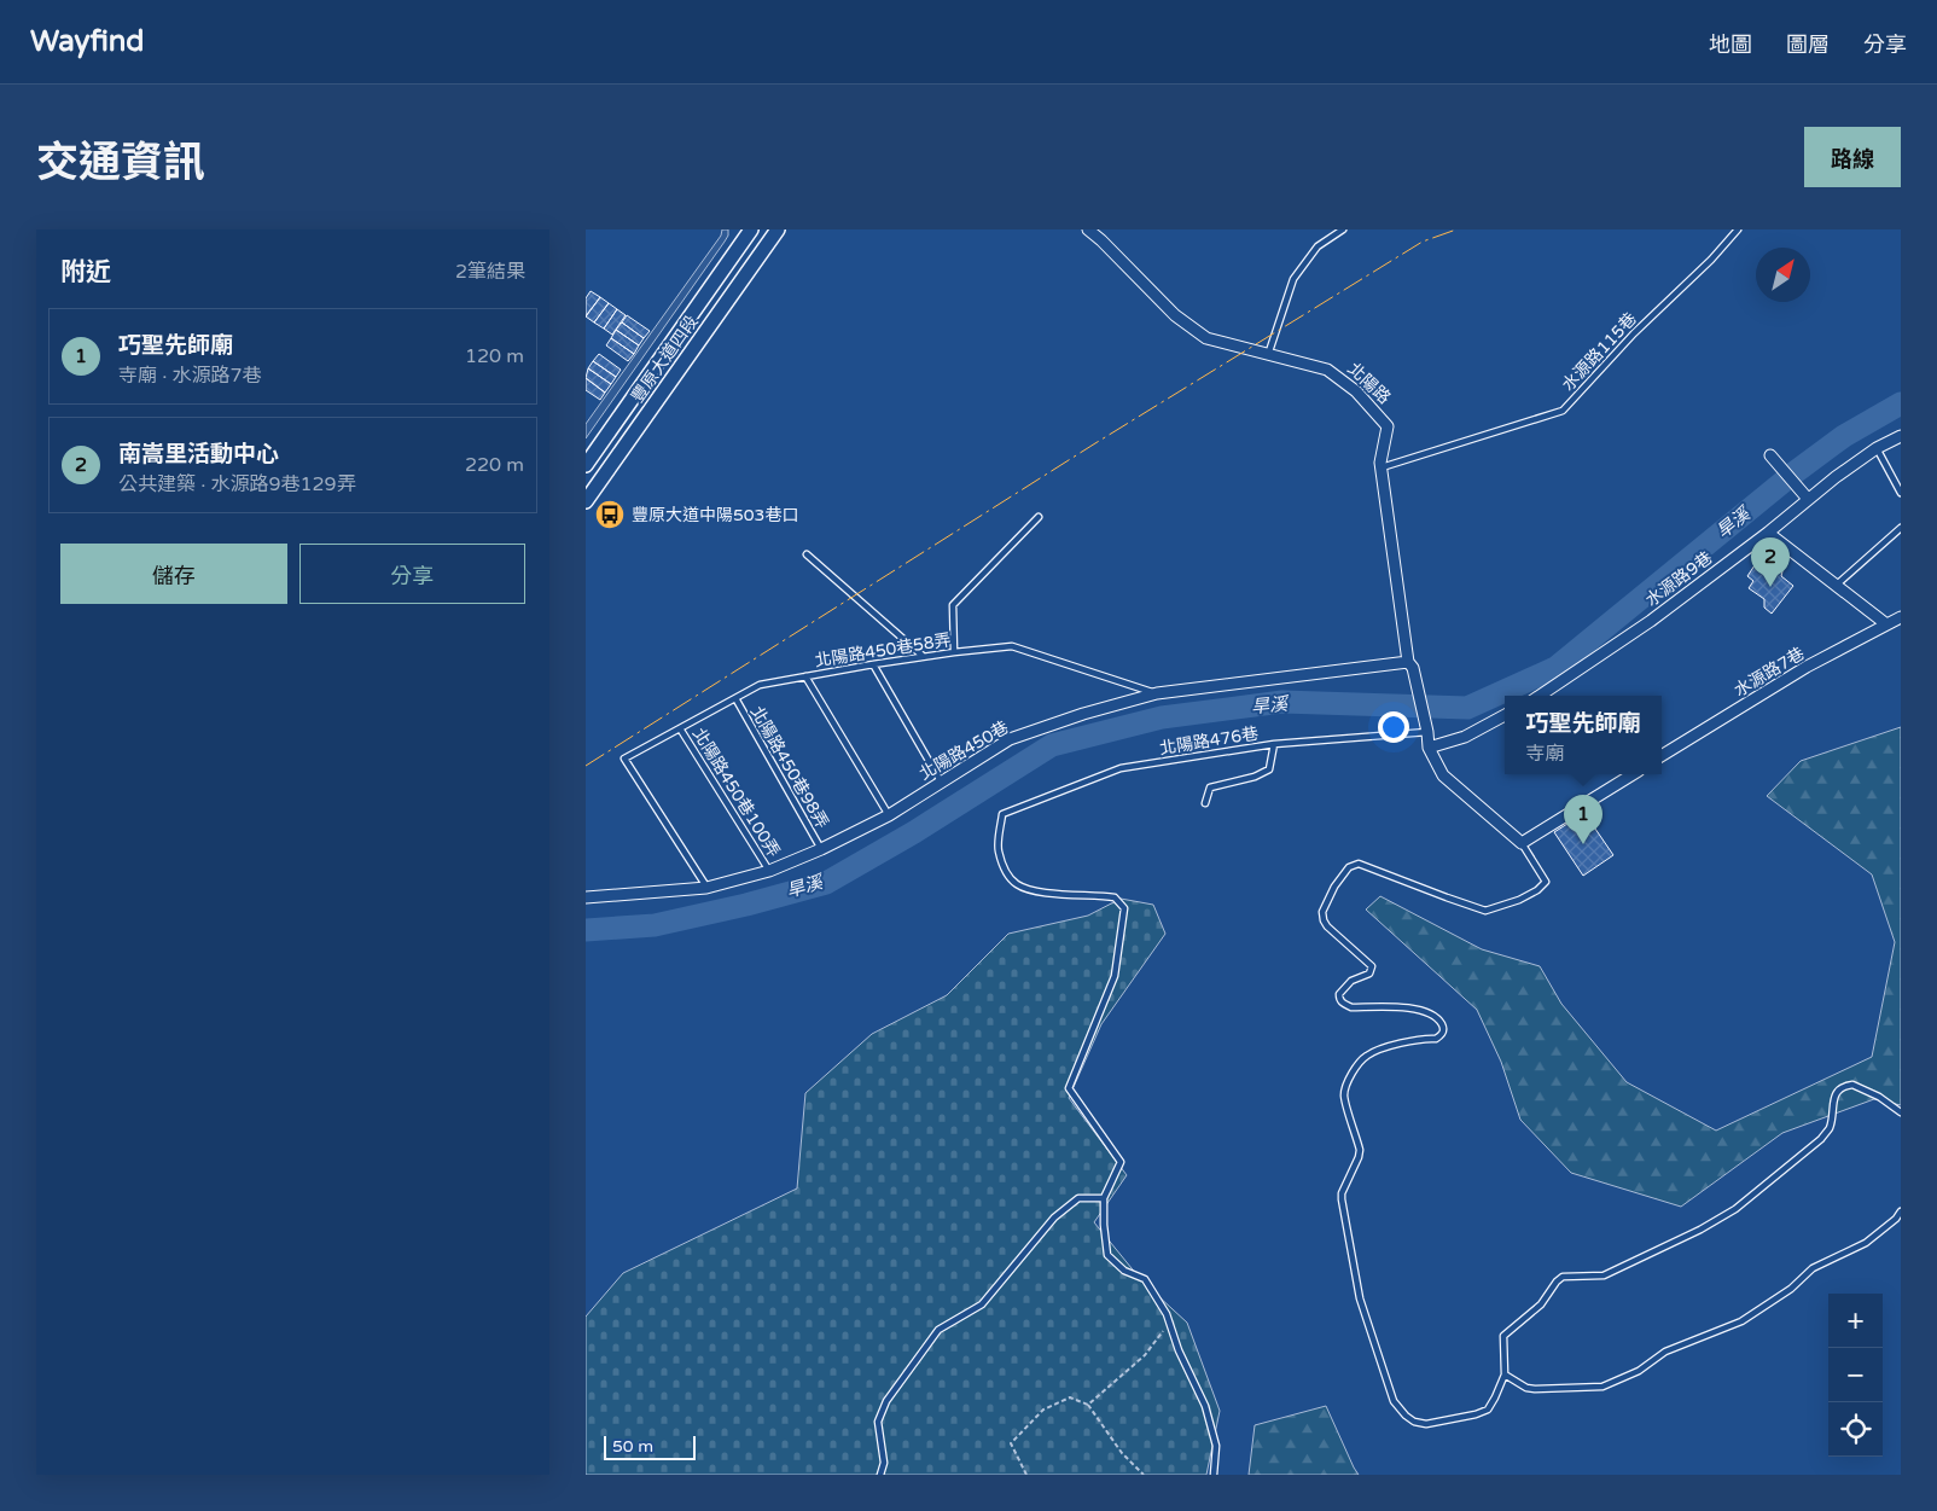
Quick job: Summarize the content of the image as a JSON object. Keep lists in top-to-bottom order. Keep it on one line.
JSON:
{"streets":{"street":["豐原大道四段","北陽路","水源路9巷","水源路7巷","北陽路450巷"],"lane":["水源路115巷","北陽路450巷58弄","北陽路476巷","北陽路450巷98弄","北陽路450巷100弄"]},"crossings":[["水源路115巷","北陽路"],["北陽路","北陽路476巷"],["北陽路","北陽路450巷"],["北陽路450巷58弄","北陽路450巷"],["北陽路450巷58弄","北陽路450巷98弄"],["北陽路450巷58弄","北陽路450巷100弄"],["北陽路450巷","北陽路450巷98弄"],["北陽路450巷","北陽路450巷100弄"]],"water":["旱溪"],"places":{"bus stop":["豐原大道中陽503巷口"]},"scale_bar":"50 m","north":"top right","page":{"header":"Wayfind","nav":["地圖","圖層","分享"],"title":"交通資訊","buttons":["路線",["儲存","分享"]],"heading":["附近","2筆結果"],"list":[{"mark":"1","name":"巧聖先師廟","note":"寺廟 · 水源路7巷","value":"120 m"},{"mark":"2","name":"南嵩里活動中心","note":"公共建築 · 水源路9巷129弄","value":"220 m"}],"pins":["2","1"],"popup":["巧聖先師廟","寺廟"],"map_buttons":["+","−"],"scale":"50 m"}}
